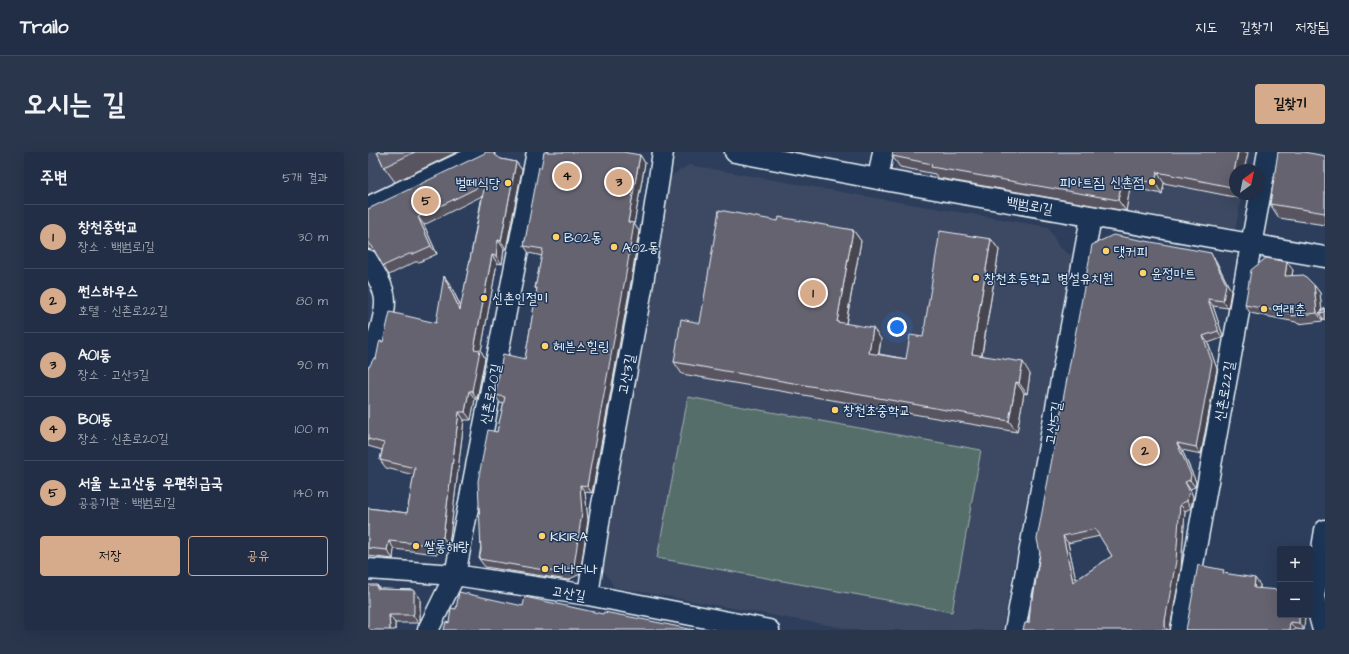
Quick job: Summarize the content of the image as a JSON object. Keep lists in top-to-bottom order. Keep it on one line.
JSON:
{"streets":{"street":["백범로1길","고산3길","신촌로22길","신촌로20길","고산5길","고산길"]},"crossings":[["백범로1길","신촌로22길"],["백범로1길","고산5길"],["고산3길","고산길"],["신촌로20길","고산길"]],"places":["피아트짐 신촌점","벌떼식당","B02동","A02동","댓커피","윤정마트","창천초등학교 병설유치원","신촌인절미","연래춘","헤븐스힐링","창천초중학교","KKIRA","쌀롱해랑","더나더나"],"north":"top right","page":{"header":"Trailo","nav":["지도","길찾기","저장됨"],"buttons":["길찾기",["저장","공유"]],"title":"오시는 길","heading":["주변","5개 결과"],"pins":["4","3","5","1","2"],"list":[{"mark":"1","name":"창천중학교","note":"장소 · 백범로1길","value":"30 m"},{"mark":"2","name":"썬스하우스","note":"호텔 · 신촌로22길","value":"80 m"},{"mark":"3","name":"A01동","note":"장소 · 고산3길","value":"90 m"},{"mark":"4","name":"B01동","note":"장소 · 신촌로20길","value":"100 m"},{"mark":"5","name":"서울 노고산동 우편취급국","note":"공공기관 · 백범로1길","value":"140 m"}],"map_buttons":["+","−"]}}
